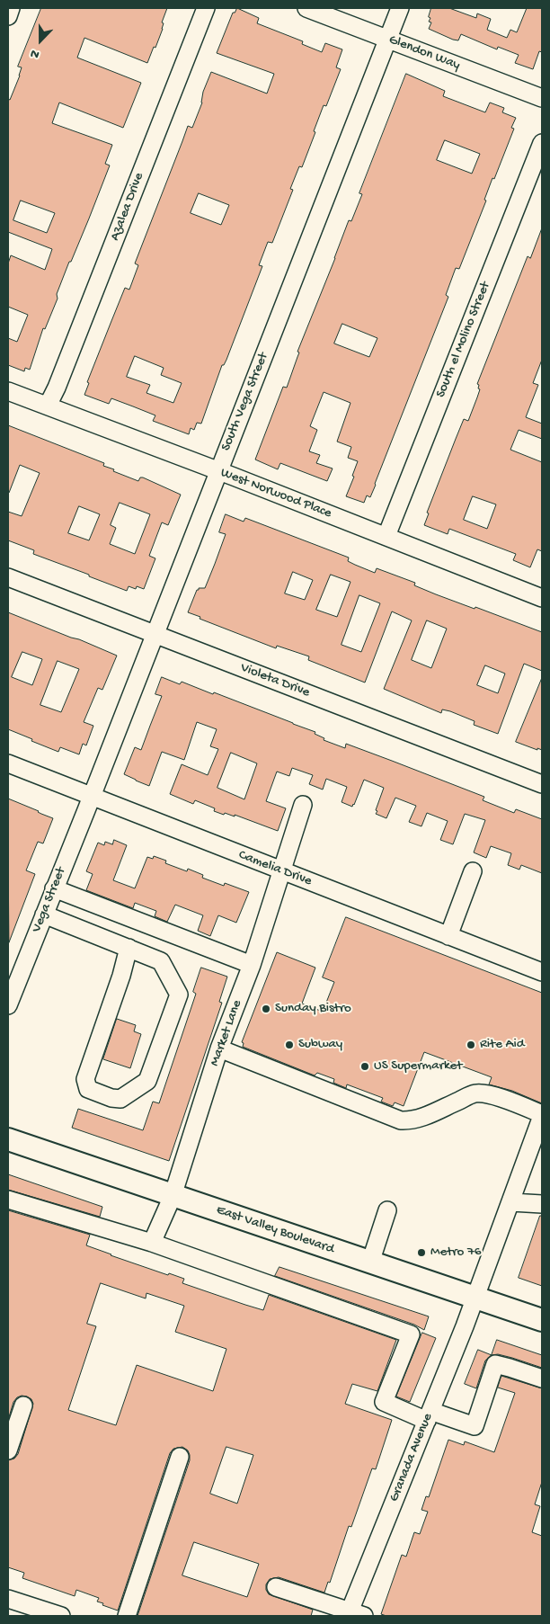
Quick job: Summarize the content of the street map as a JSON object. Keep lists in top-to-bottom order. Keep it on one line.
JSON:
{"streets":{"main road":["East Valley Boulevard"],"street":["Glendon Way","Azalea Drive","South el Molino Street","South Vega Street","West Norwood Place","Violeta Drive","Camelia Drive","Vega Street","Market Lane","Granada Avenue"]},"crossings":[["Glendon Way","South Vega Street"],["Azalea Drive","West Norwood Place"],["South el Molino Street","West Norwood Place"],["South Vega Street","West Norwood Place"],["South Vega Street","Violeta Drive"],["South Vega Street","Camelia Drive"],["South Vega Street","Vega Street"],["Camelia Drive","Vega Street"],["Camelia Drive","Market Lane"],["Market Lane","East Valley Boulevard"],["East Valley Boulevard","Granada Avenue"]],"places":["Sunday Bistro","Subway","Rite Aid","US Supermarket","Metro 76"],"north":"bottom"}
